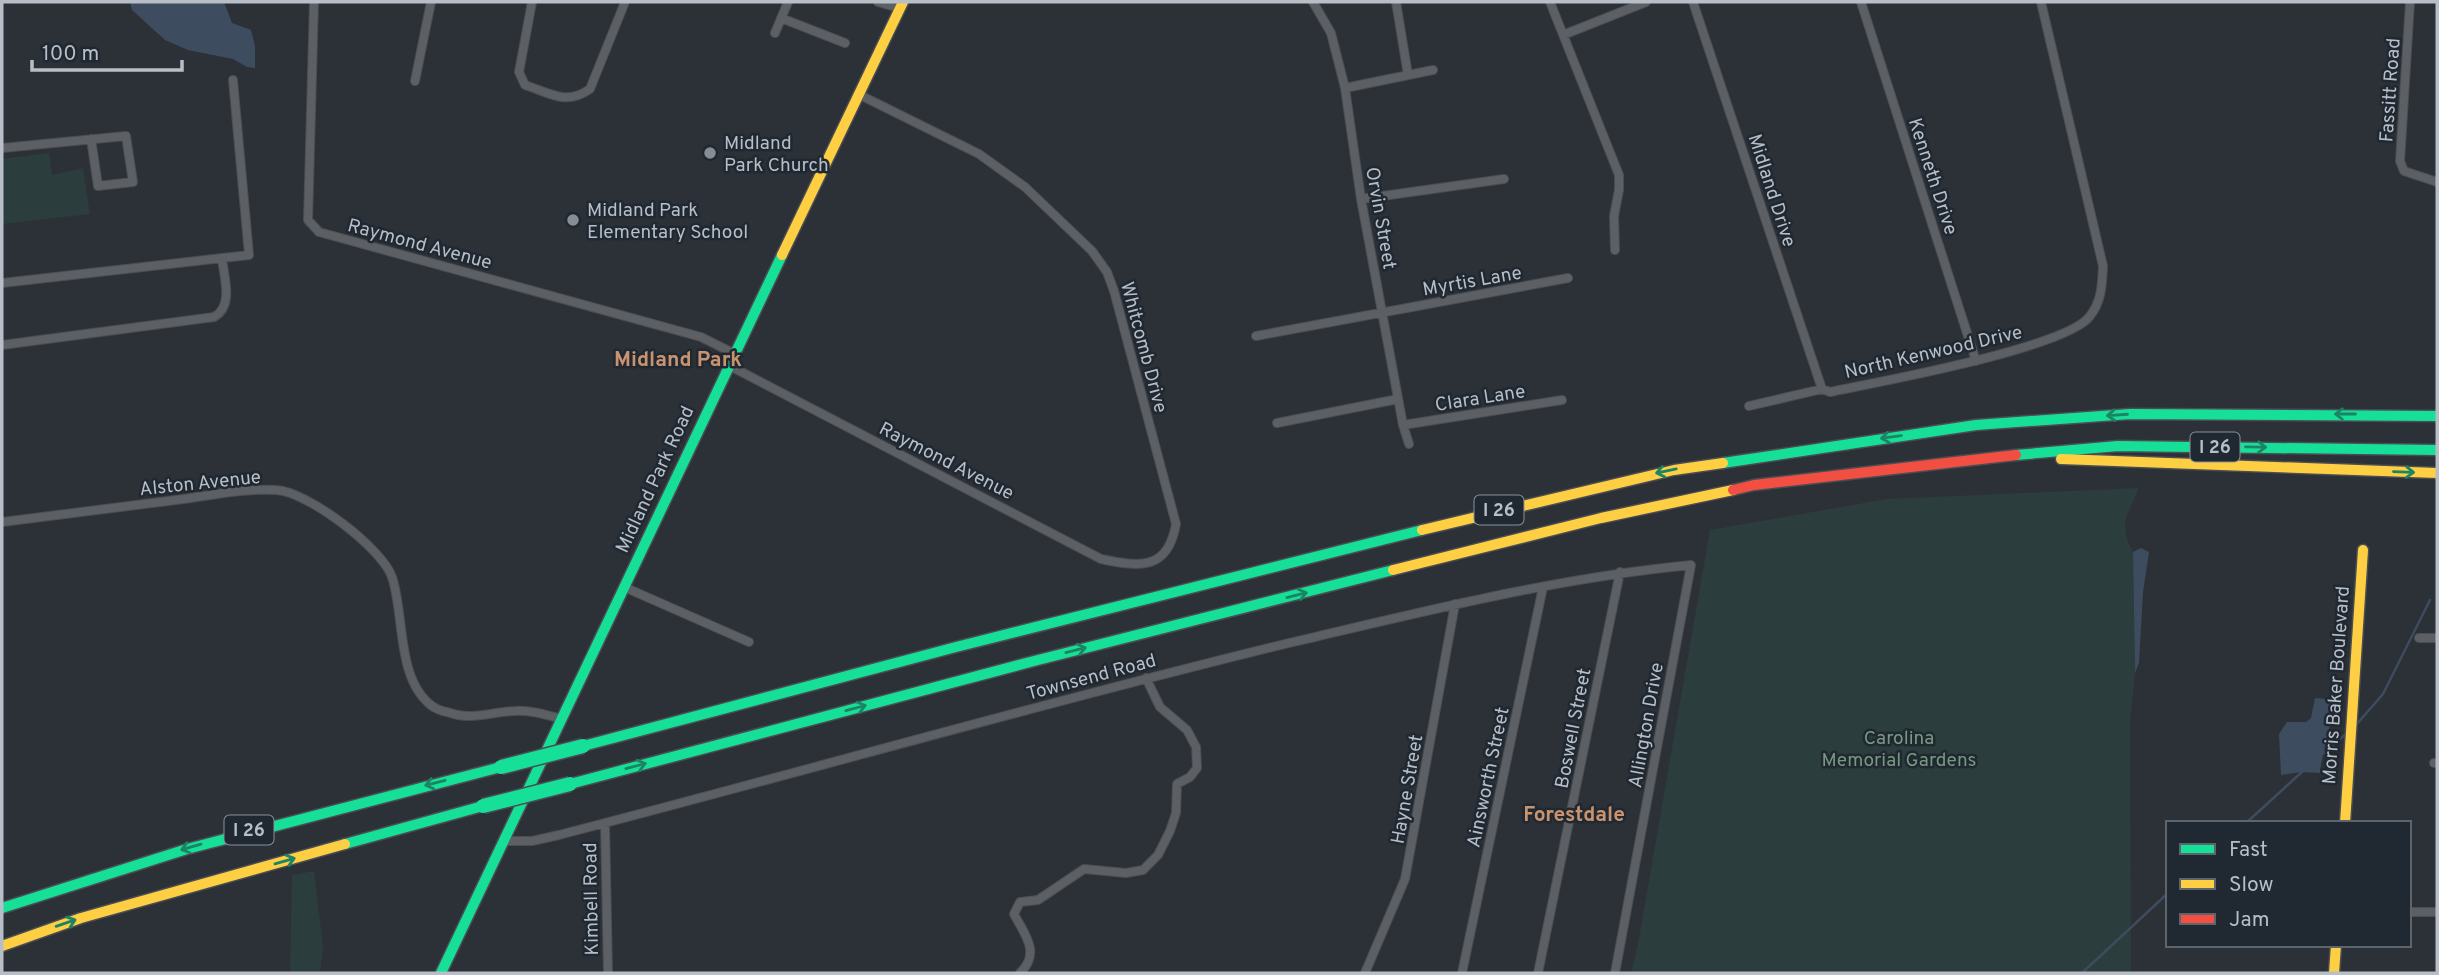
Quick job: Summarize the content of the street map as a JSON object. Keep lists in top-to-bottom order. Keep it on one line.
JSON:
{"streets":{"main road":["I 26","Midland Park Road","Morris Baker Boulevard"],"street":["Fassitt Road","Kenneth Drive","Midland Drive","Orvin Street","Raymond Avenue","Myrtis Lane","Whitcomb Drive","North Kenwood Drive","Clara Lane","Alston Avenue","Townsend Road","Allington Drive","Boswell Street","Ainsworth Street","Hayne Street","Kimbell Road"]},"crossings":[["Kenneth Drive","North Kenwood Drive"],["Midland Drive","North Kenwood Drive"],["Orvin Street","Myrtis Lane"],["Orvin Street","Clara Lane"],["Raymond Avenue","Whitcomb Drive"],["Raymond Avenue","Midland Park Road"],["Whitcomb Drive","Midland Park Road"],["Midland Park Road","Alston Avenue"],["Midland Park Road","Townsend Road"],["Townsend Road","Allington Drive"],["Townsend Road","Boswell Street"],["Townsend Road","Ainsworth Street"],["Townsend Road","Hayne Street"],["Townsend Road","Kimbell Road"]],"districts":["Midland Park","Forestdale"],"parks":["Carolina Memorial Gardens"],"places":["Midland Park Church","Midland Park Elementary School"],"legend":["Fast","Slow","Jam"],"scale_bar":"100 m"}
